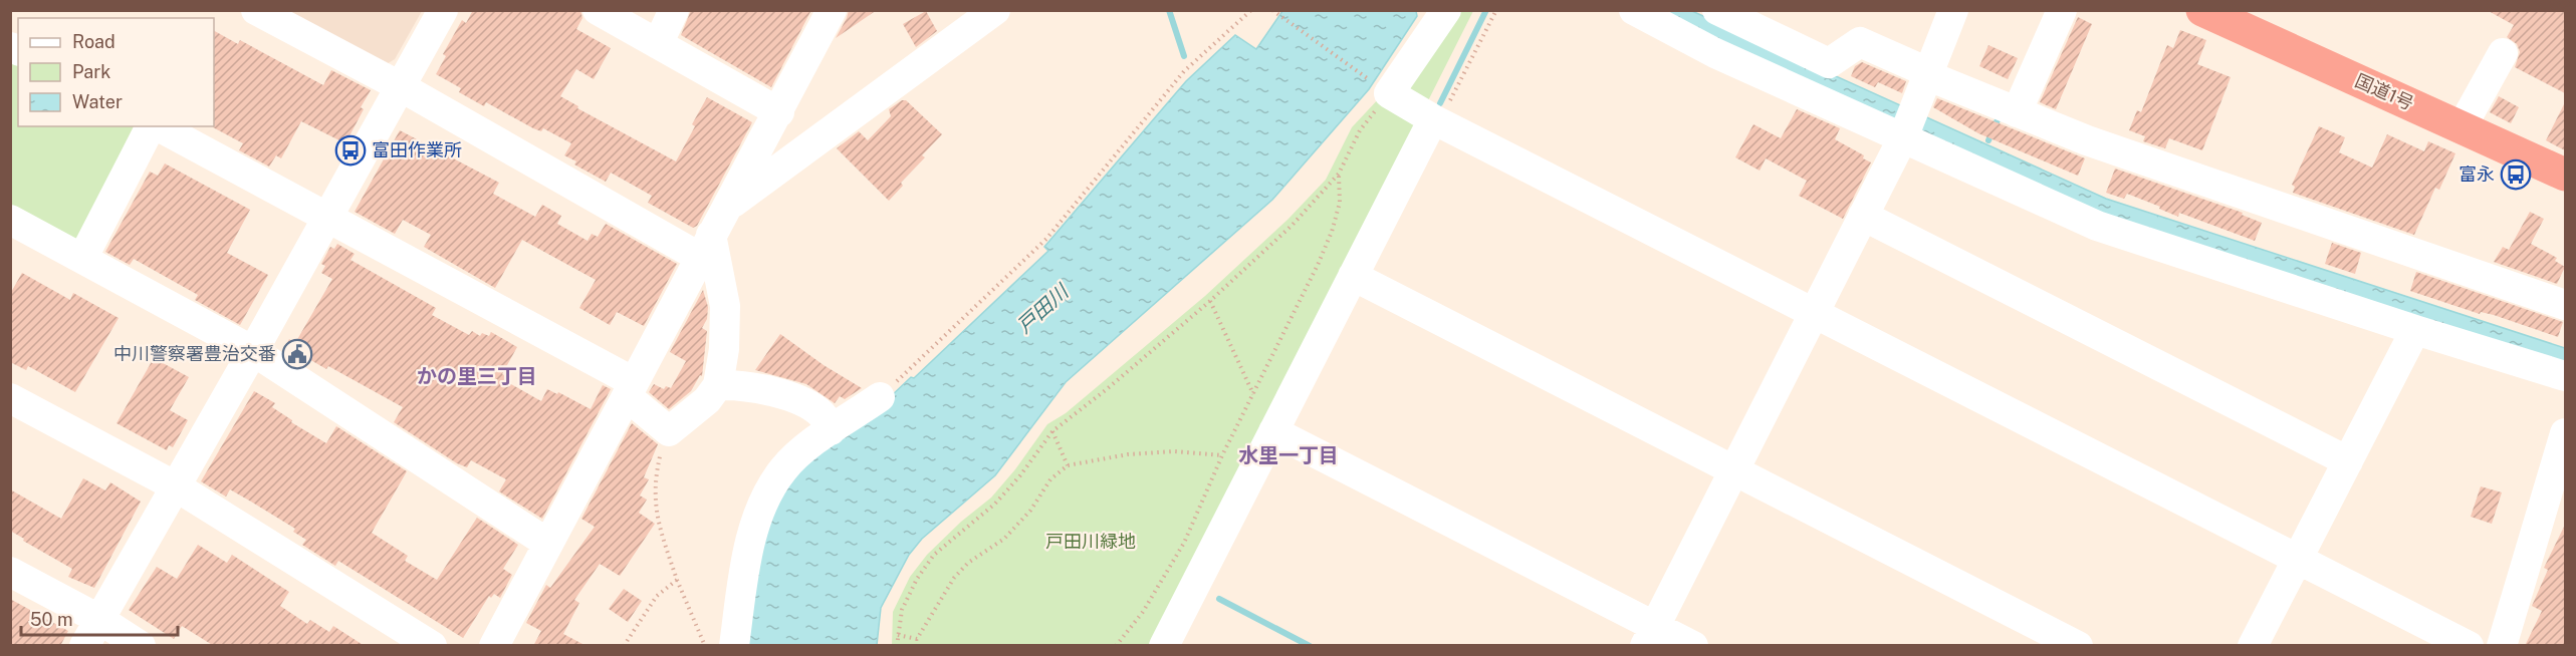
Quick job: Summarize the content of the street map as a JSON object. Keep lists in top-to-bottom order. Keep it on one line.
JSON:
{"streets":{"highway":["国道1号"]},"districts":["かの里三丁目","水里一丁目"],"water":["戸田川"],"parks":["戸田川緑地"],"places":{"bus stop":["富田作業所","富永"],"public building":["中川警察署豊治交番"]},"legend":["Road","Park","Water"],"scale_bar":"50 m"}
